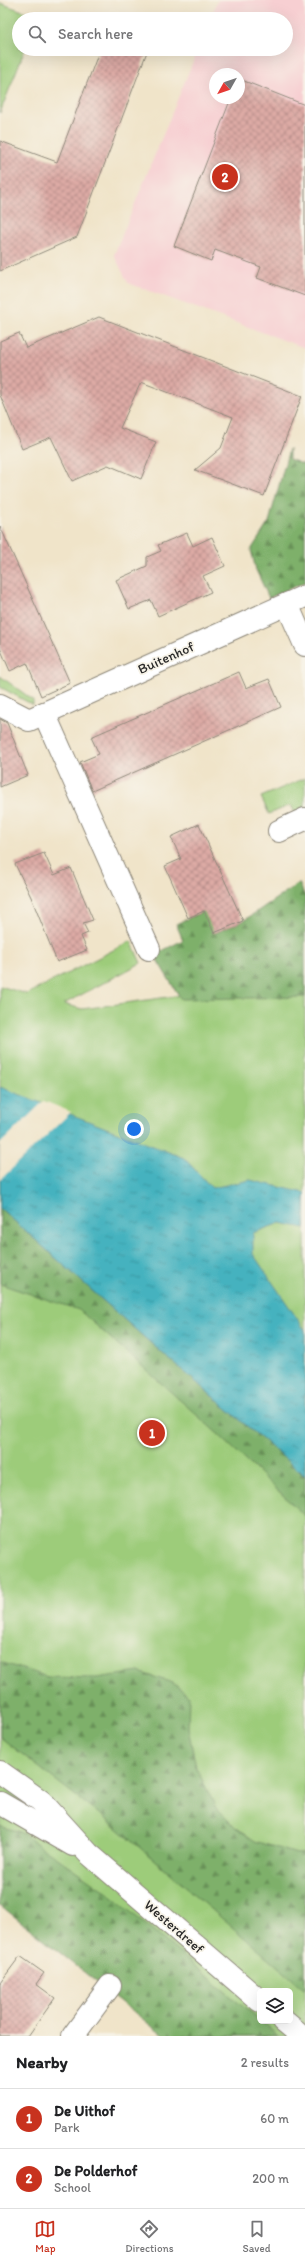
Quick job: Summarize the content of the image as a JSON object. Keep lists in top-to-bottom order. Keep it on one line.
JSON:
{"streets":{"street":["Buitenhof","Westerdreef"]},"north":"bottom left","page":{"search":"Search here","pins":["2","1"],"heading":["Nearby","2 results"],"list":[{"mark":"1","name":"De Uithof","note":"Park","value":"60 m"},{"mark":"2","name":"De Polderhof","note":"School","value":"200 m"}],"nav":["Map","Directions","Saved"]}}
